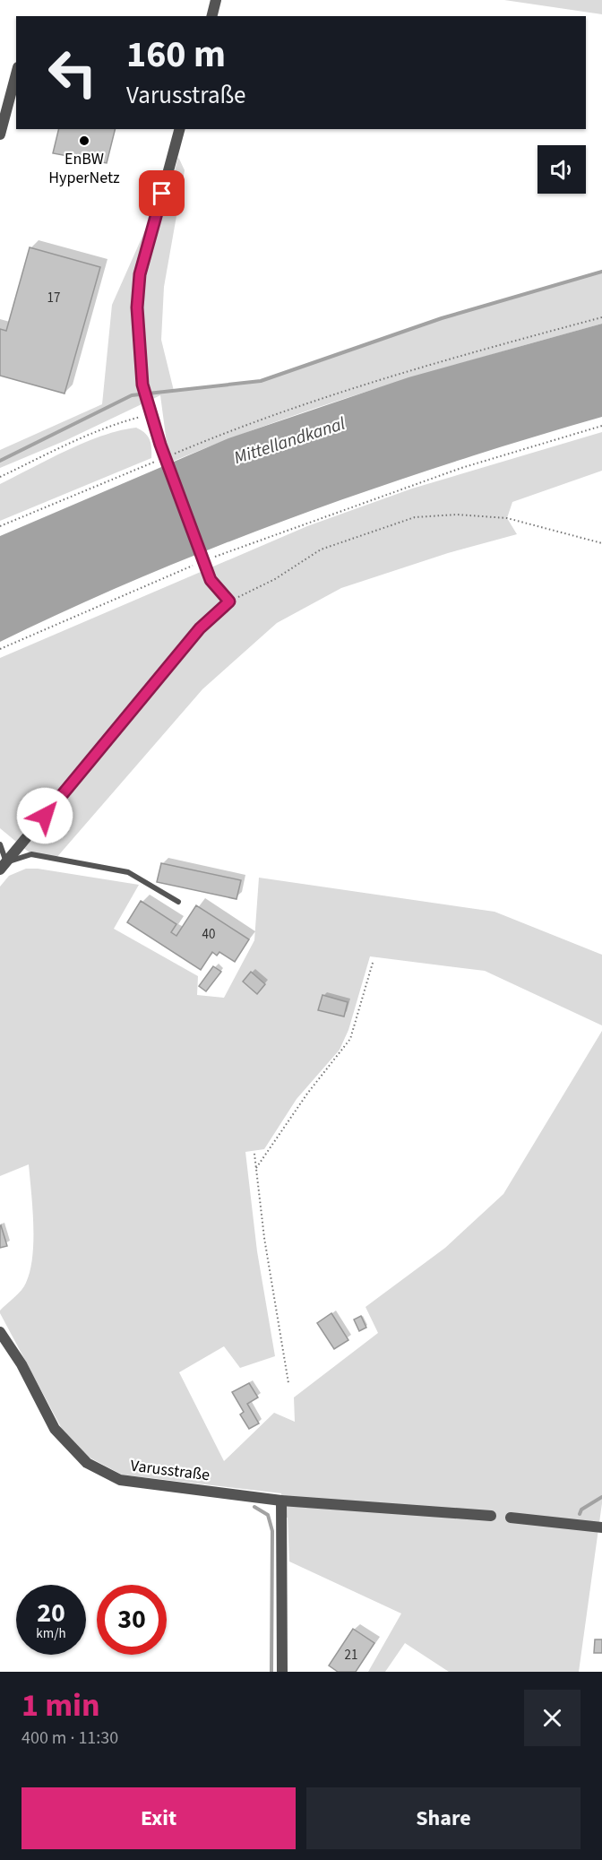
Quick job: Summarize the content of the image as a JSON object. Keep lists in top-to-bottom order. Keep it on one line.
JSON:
{"streets":{"street":["Varusstraße"]},"water":["Mittellandkanal"],"places":["EnBW HyperNetz"],"house_numbers":["17","40","21"],"page":{"turn":["160 m","Varusstraße"],"speed":"20 km/h","limit":"30","heading":["1 min","400 m · 11:30"],"buttons":["Exit","Share"]}}
